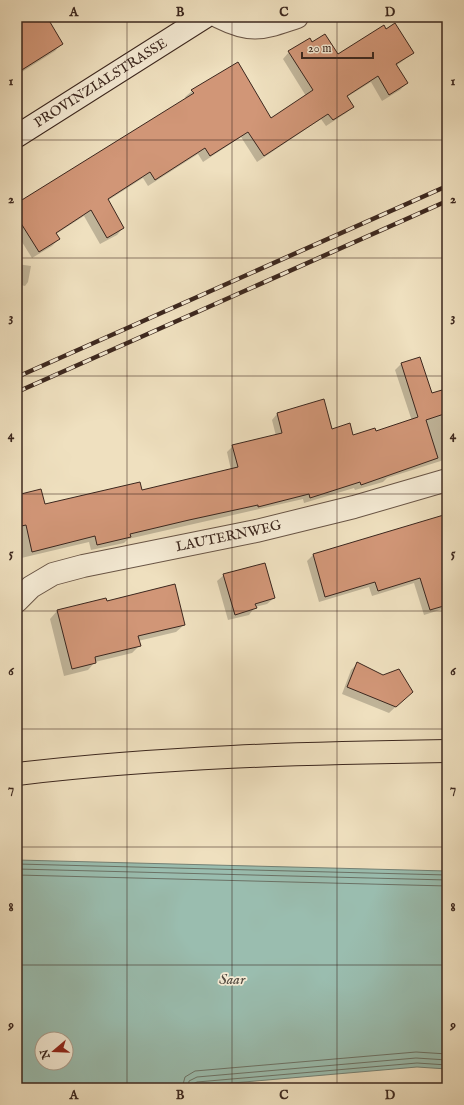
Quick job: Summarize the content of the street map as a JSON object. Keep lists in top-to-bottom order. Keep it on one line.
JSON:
{"streets":{"street":["PROVINZIALSTRASSE","LAUTERNWEG"]},"water":["Saar"],"scale_bar":"20 m","north":"left","grid":{"columns":["A","B","C","D"],"rows":["1","2","3","4","5","6","7","8","9"]}}
